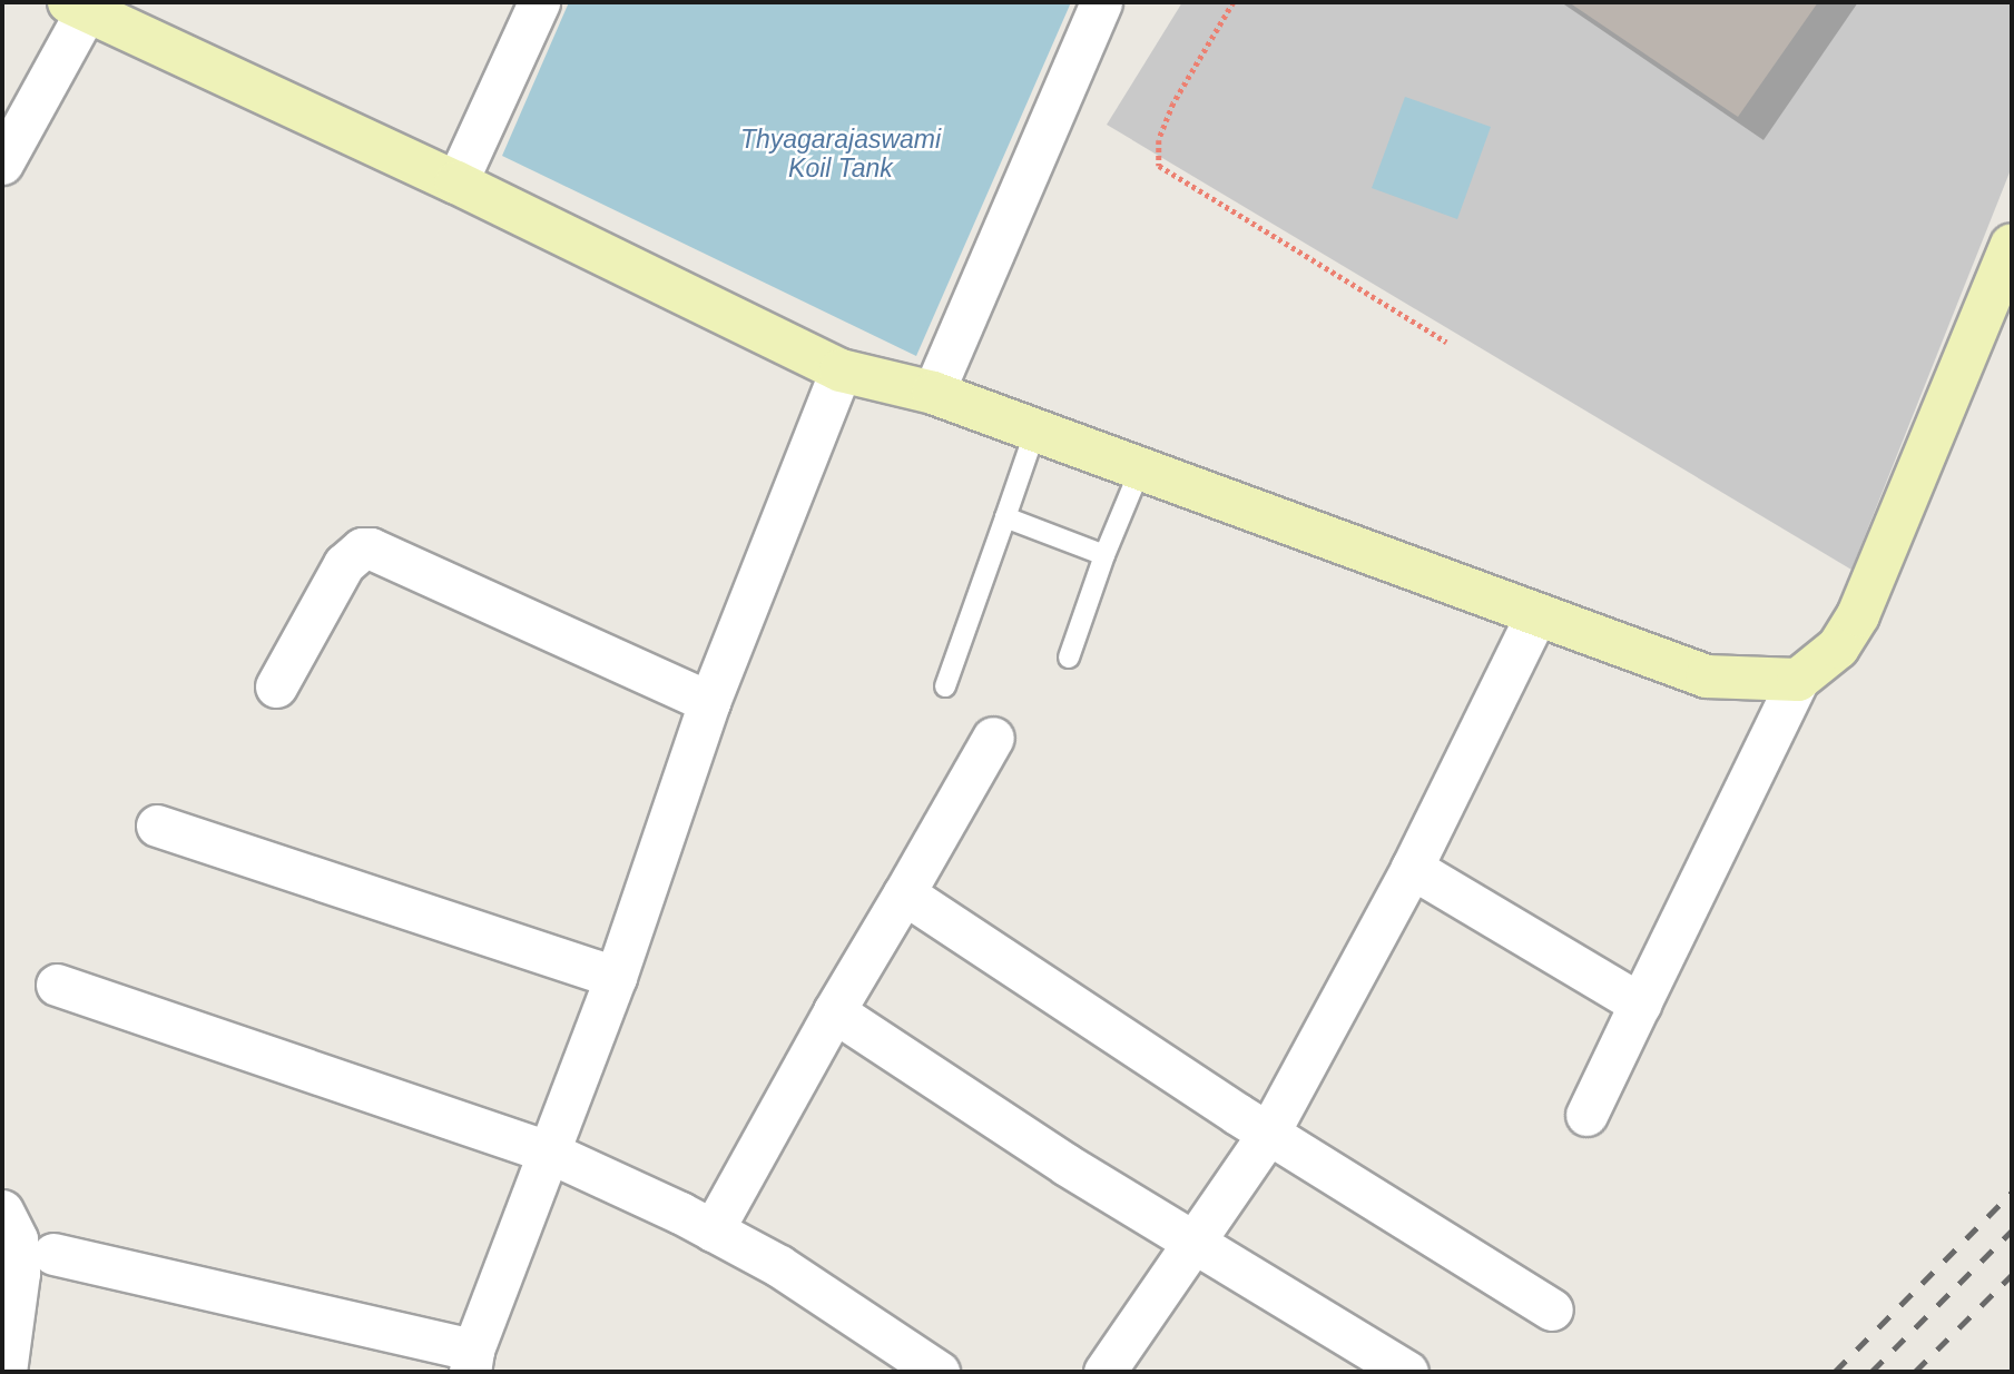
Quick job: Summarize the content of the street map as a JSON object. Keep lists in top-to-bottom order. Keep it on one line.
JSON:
{"water":["Thyagarajaswami Koil Tank"]}
